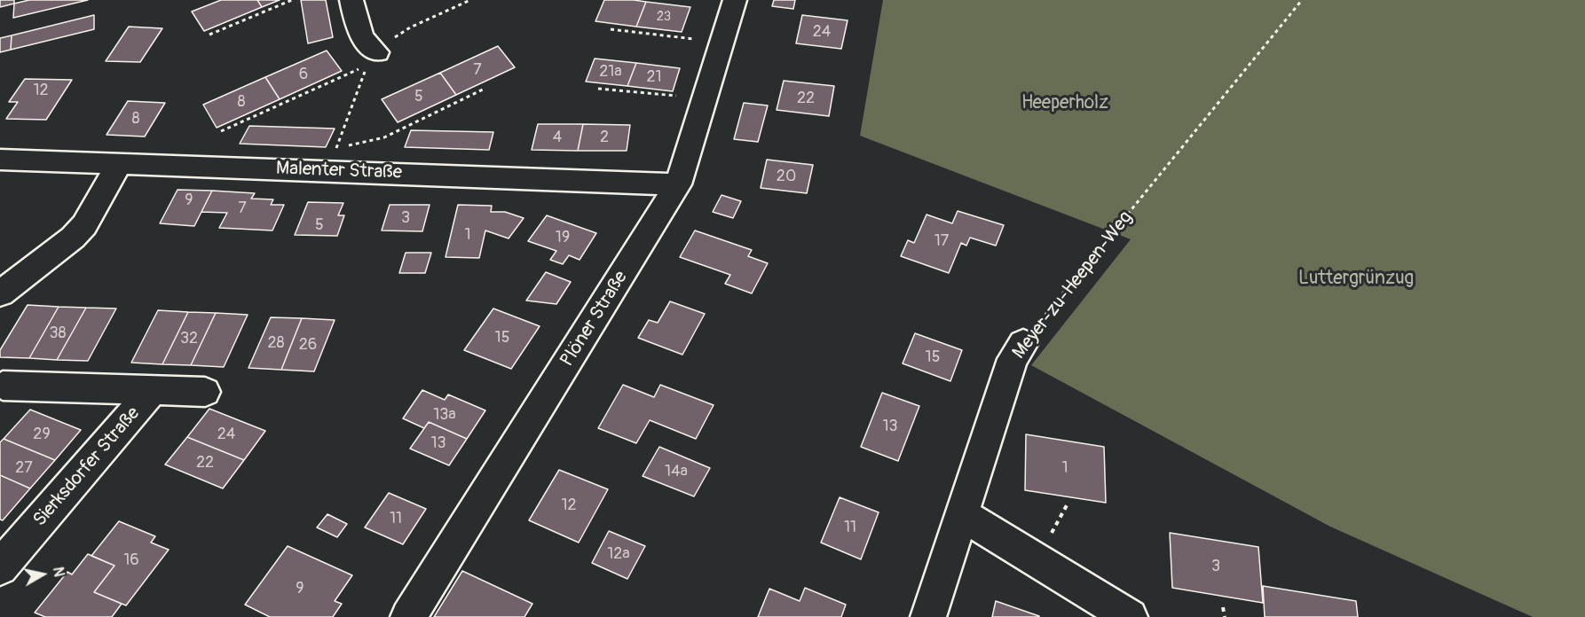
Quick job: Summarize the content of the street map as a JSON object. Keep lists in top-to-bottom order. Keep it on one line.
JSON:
{"streets":{"street":["Malenter Straße","Meyer-zu-Heepen-Weg","Plöner Straße","Sierksdorfer Straße"]},"crossings":[["Malenter Straße","Plöner Straße"]],"parks":["Heeperholz","Luttergrünzug"],"house_numbers":["23","24","7","21a","6","21","12","5","22","8","8","4","2","20","9","7","3","5","1","19","17","38","15","32","28","26","15","13a","13","29","24","13","22","27","1","14a","12","11","11","12a","16","3","9"],"north":"right"}
